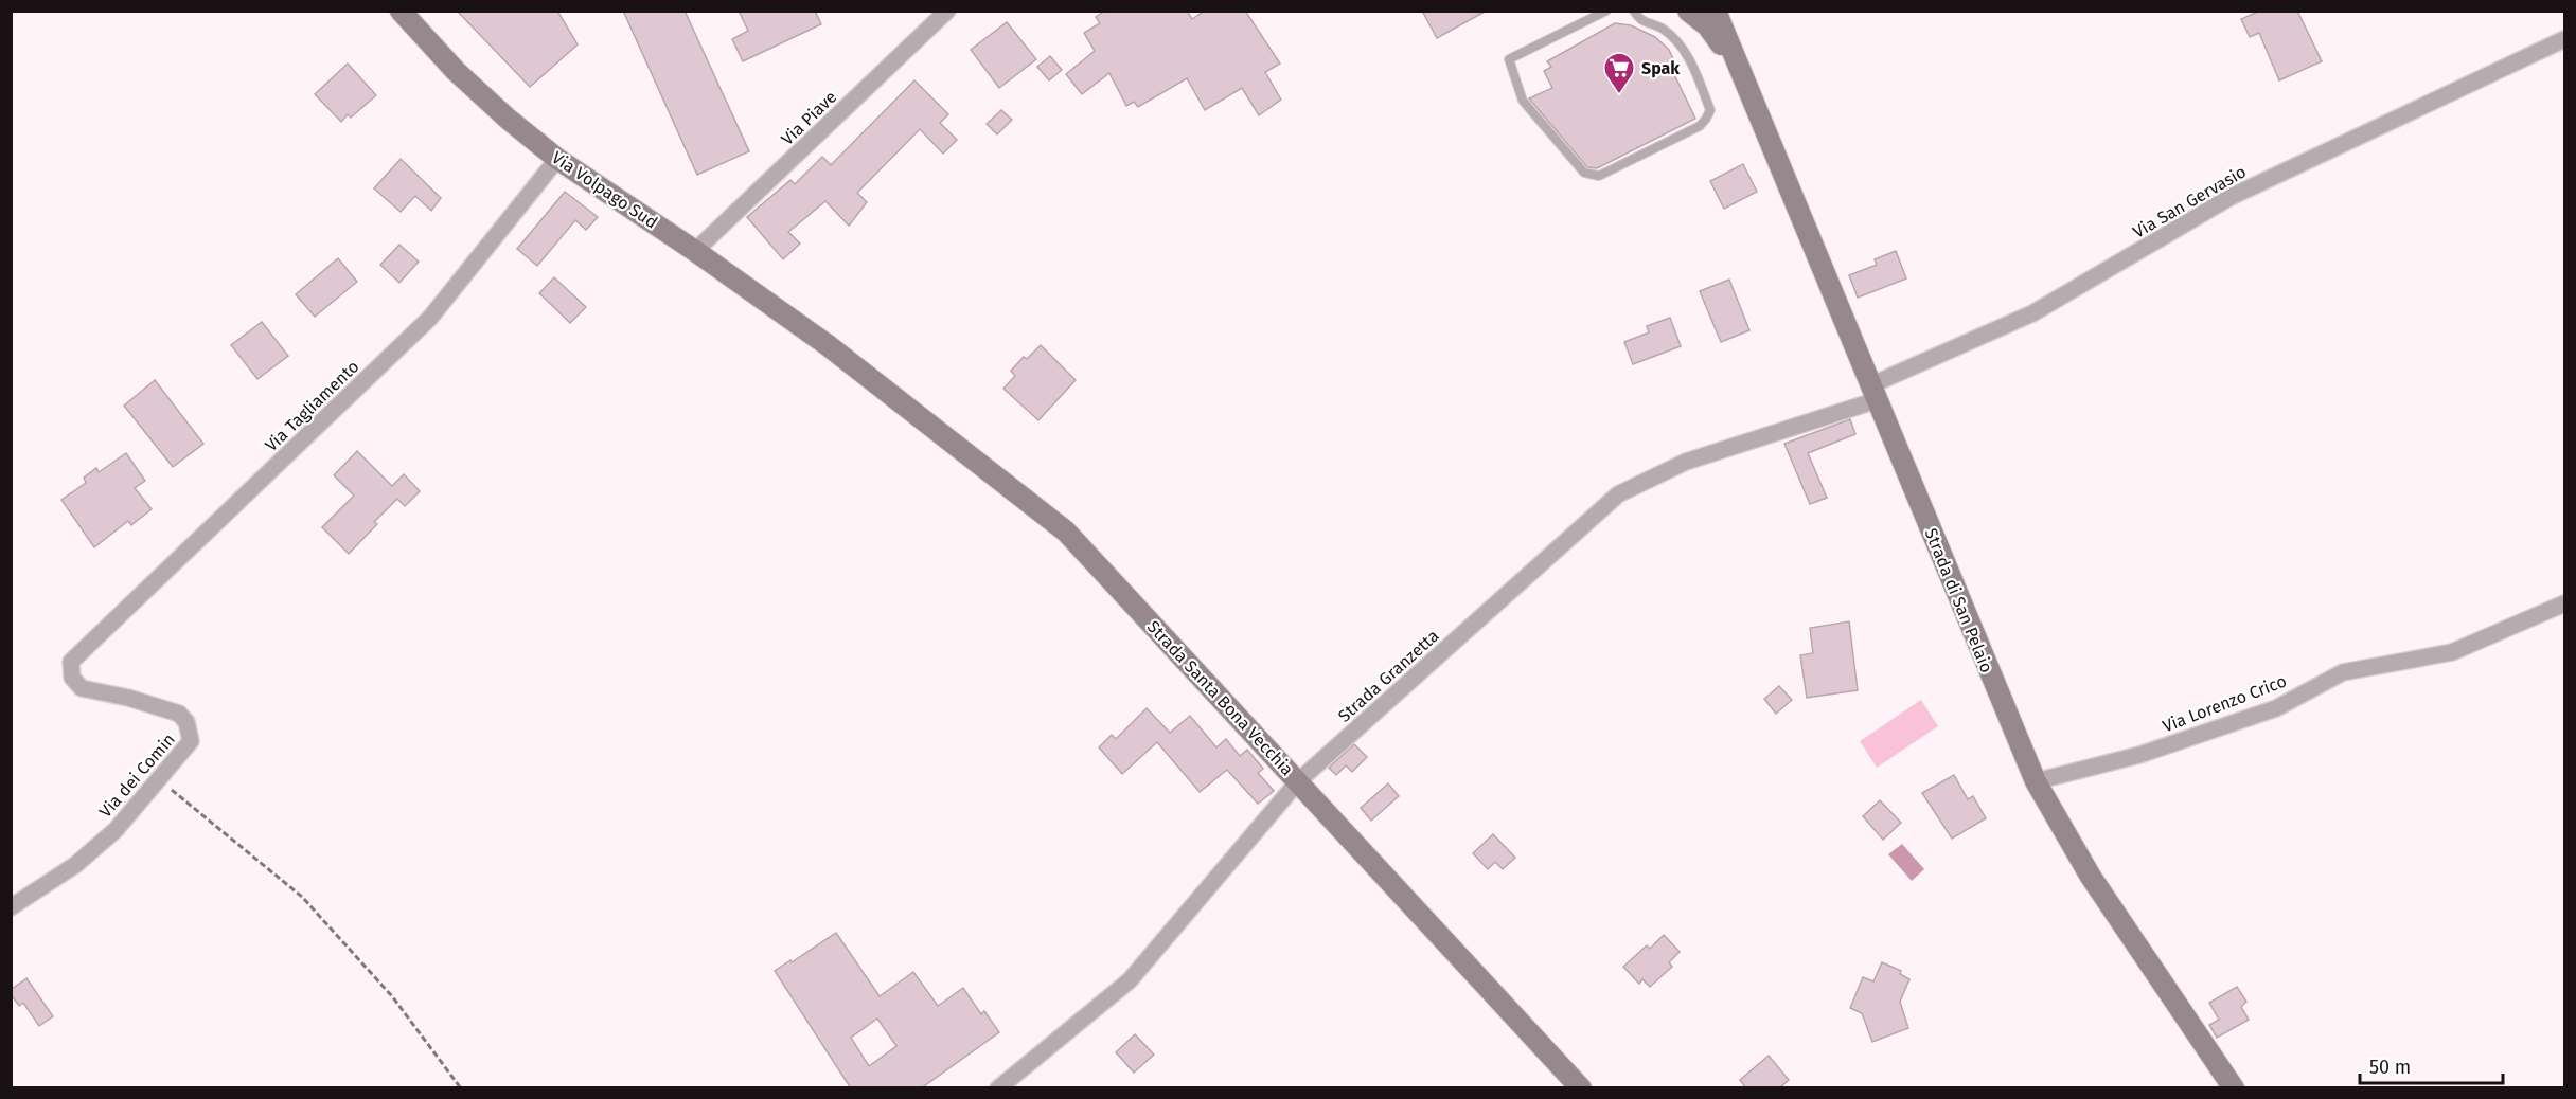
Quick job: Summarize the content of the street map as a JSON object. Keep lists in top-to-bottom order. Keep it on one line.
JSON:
{"streets":{"street":["Via Piave","Via Volpago Sud","Via San Gervasio","Via Tagliamento","Strada di San Pelaio","Strada Granzetta","Strada Santa Bona Vecchia","Via Lorenzo Crico","Via dei Comin"]},"crossings":[["Via Piave","Via Volpago Sud"],["Via Volpago Sud","Via Tagliamento"],["Via Volpago Sud","Strada Santa Bona Vecchia"],["Via San Gervasio","Strada di San Pelaio"],["Via San Gervasio","Strada Granzetta"],["Via Tagliamento","Via dei Comin"],["Strada di San Pelaio","Strada Granzetta"],["Strada di San Pelaio","Via Lorenzo Crico"],["Strada Granzetta","Strada Santa Bona Vecchia"]],"places":{"supermarket":["Spak"]},"scale_bar":"50 m"}
